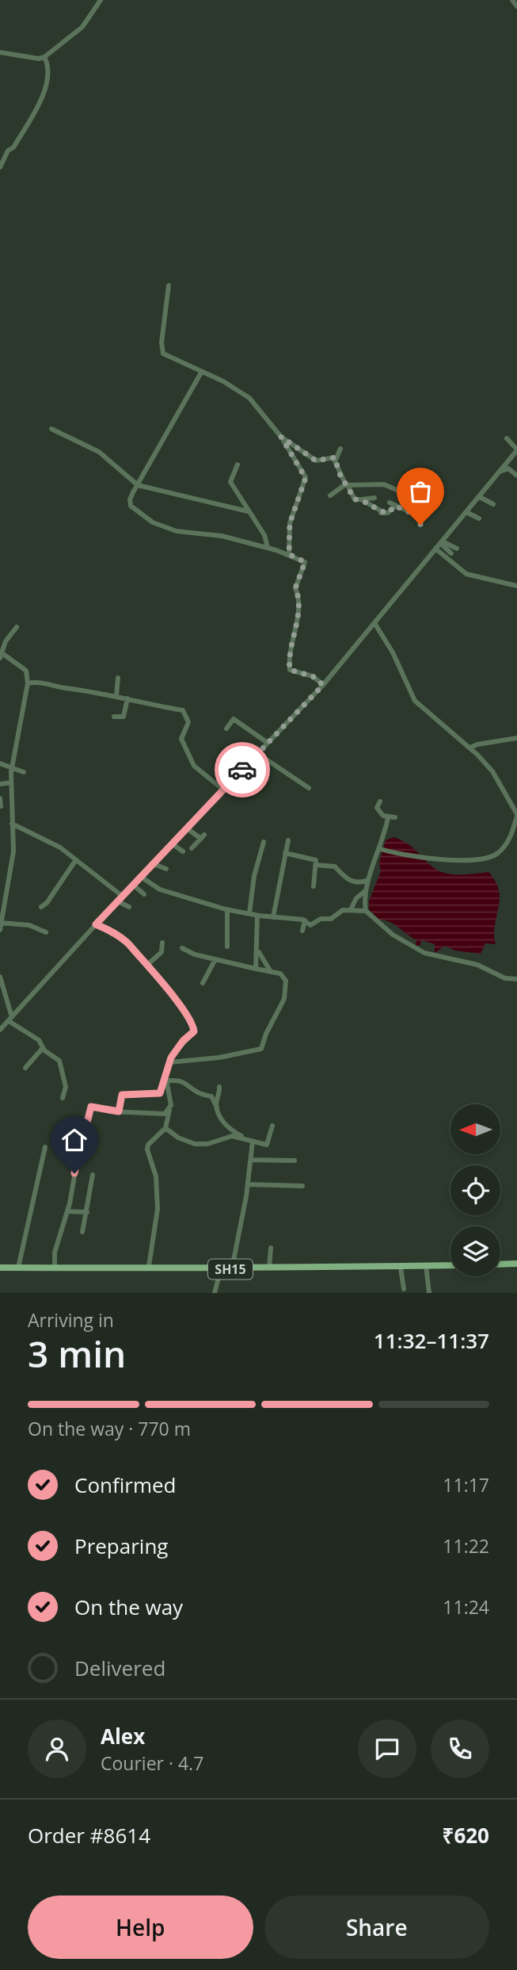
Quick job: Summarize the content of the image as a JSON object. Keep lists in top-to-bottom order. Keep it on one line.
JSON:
{"streets":{"main road":["SH15"]},"north":"left","page":{"heading":["3 min","Arriving in","11:32–11:37"],"panel":["Alex","Courier · 4.7","Order #8614","₹620"],"bar":"On the way · 770 m","list":[["Confirmed","11:17"],["Preparing","11:22"],["On the way","11:24"],"Delivered"],"buttons":["Help","Share"]}}
